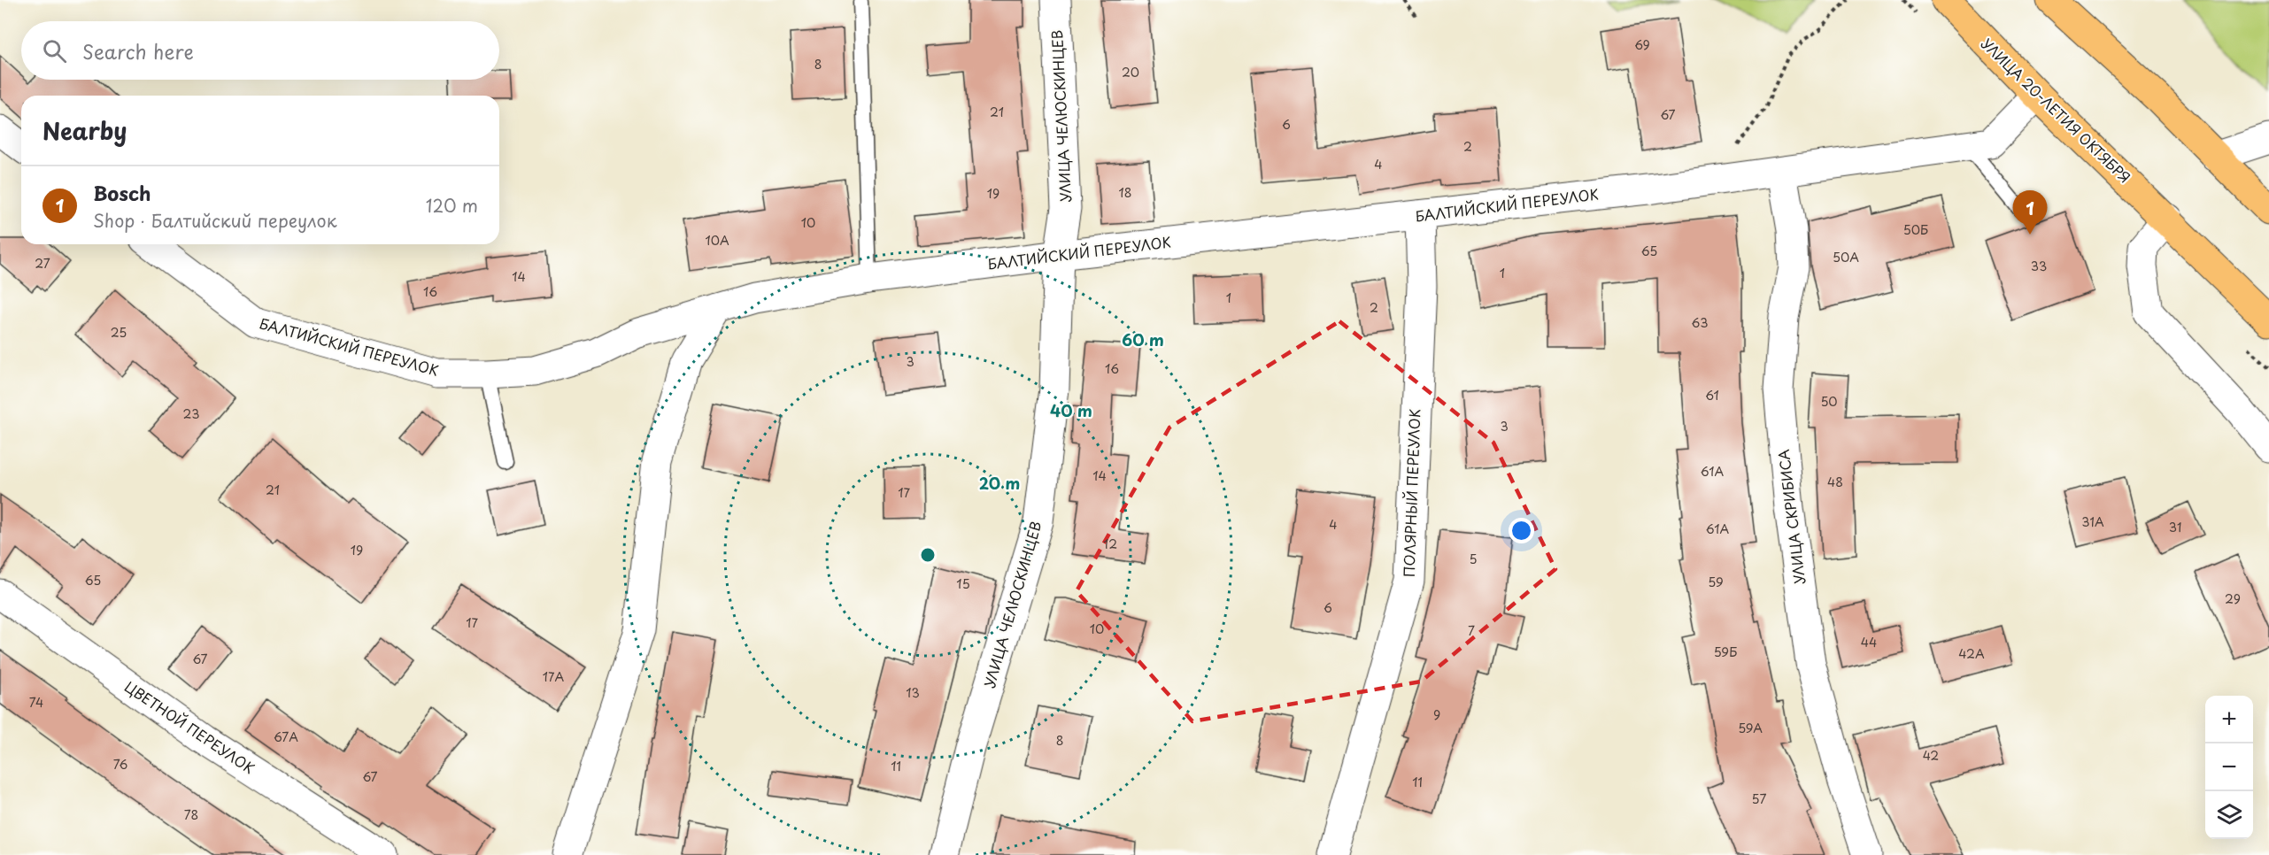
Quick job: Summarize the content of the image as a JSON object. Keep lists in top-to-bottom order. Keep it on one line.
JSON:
{"streets":{"main road":["УЛИЦА 20-ЛЕТИЯ ОКТЯБРЯ"],"street":["УЛИЦА ЧЕЛЮСКИНЦЕВ","БАЛТИЙСКИЙ ПЕРЕУЛОК","ПОЛЯРНЫЙ ПЕРЕУЛОК","УЛИЦА СКРИБИСА","ЦВЕТНОЙ ПЕРЕУЛОК"]},"crossings":[["УЛИЦА 20-ЛЕТИЯ ОКТЯБРЯ","БАЛТИЙСКИЙ ПЕРЕУЛОК"],["УЛИЦА ЧЕЛЮСКИНЦЕВ","БАЛТИЙСКИЙ ПЕРЕУЛОК"],["БАЛТИЙСКИЙ ПЕРЕУЛОК","ПОЛЯРНЫЙ ПЕРЕУЛОК"],["БАЛТИЙСКИЙ ПЕРЕУЛОК","УЛИЦА СКРИБИСА"]],"house_numbers":["69","8","20","21","67","6","2","4","18","19","10","50Б","10А","65","50А","27","33","1","14","16","1","2","63","25","3","16","61","50","23","3","61А","14","48","21","17","31А","4","31","61А","12","19","5","65","59","15","29","6","17","10","7","44","59Б","42А","67","17А","13","74","9","59А","67А","8","42","76","11","67","11","57","78"],"page":{"search":"Search here","heading":"Nearby","list":[{"mark":"1","name":"Bosch","note":"Shop · Балтийский переулок","value":"120 m"}],"pins":"1","map_buttons":["+","−"]},"rings":["60 m","40 m","20 m"]}
